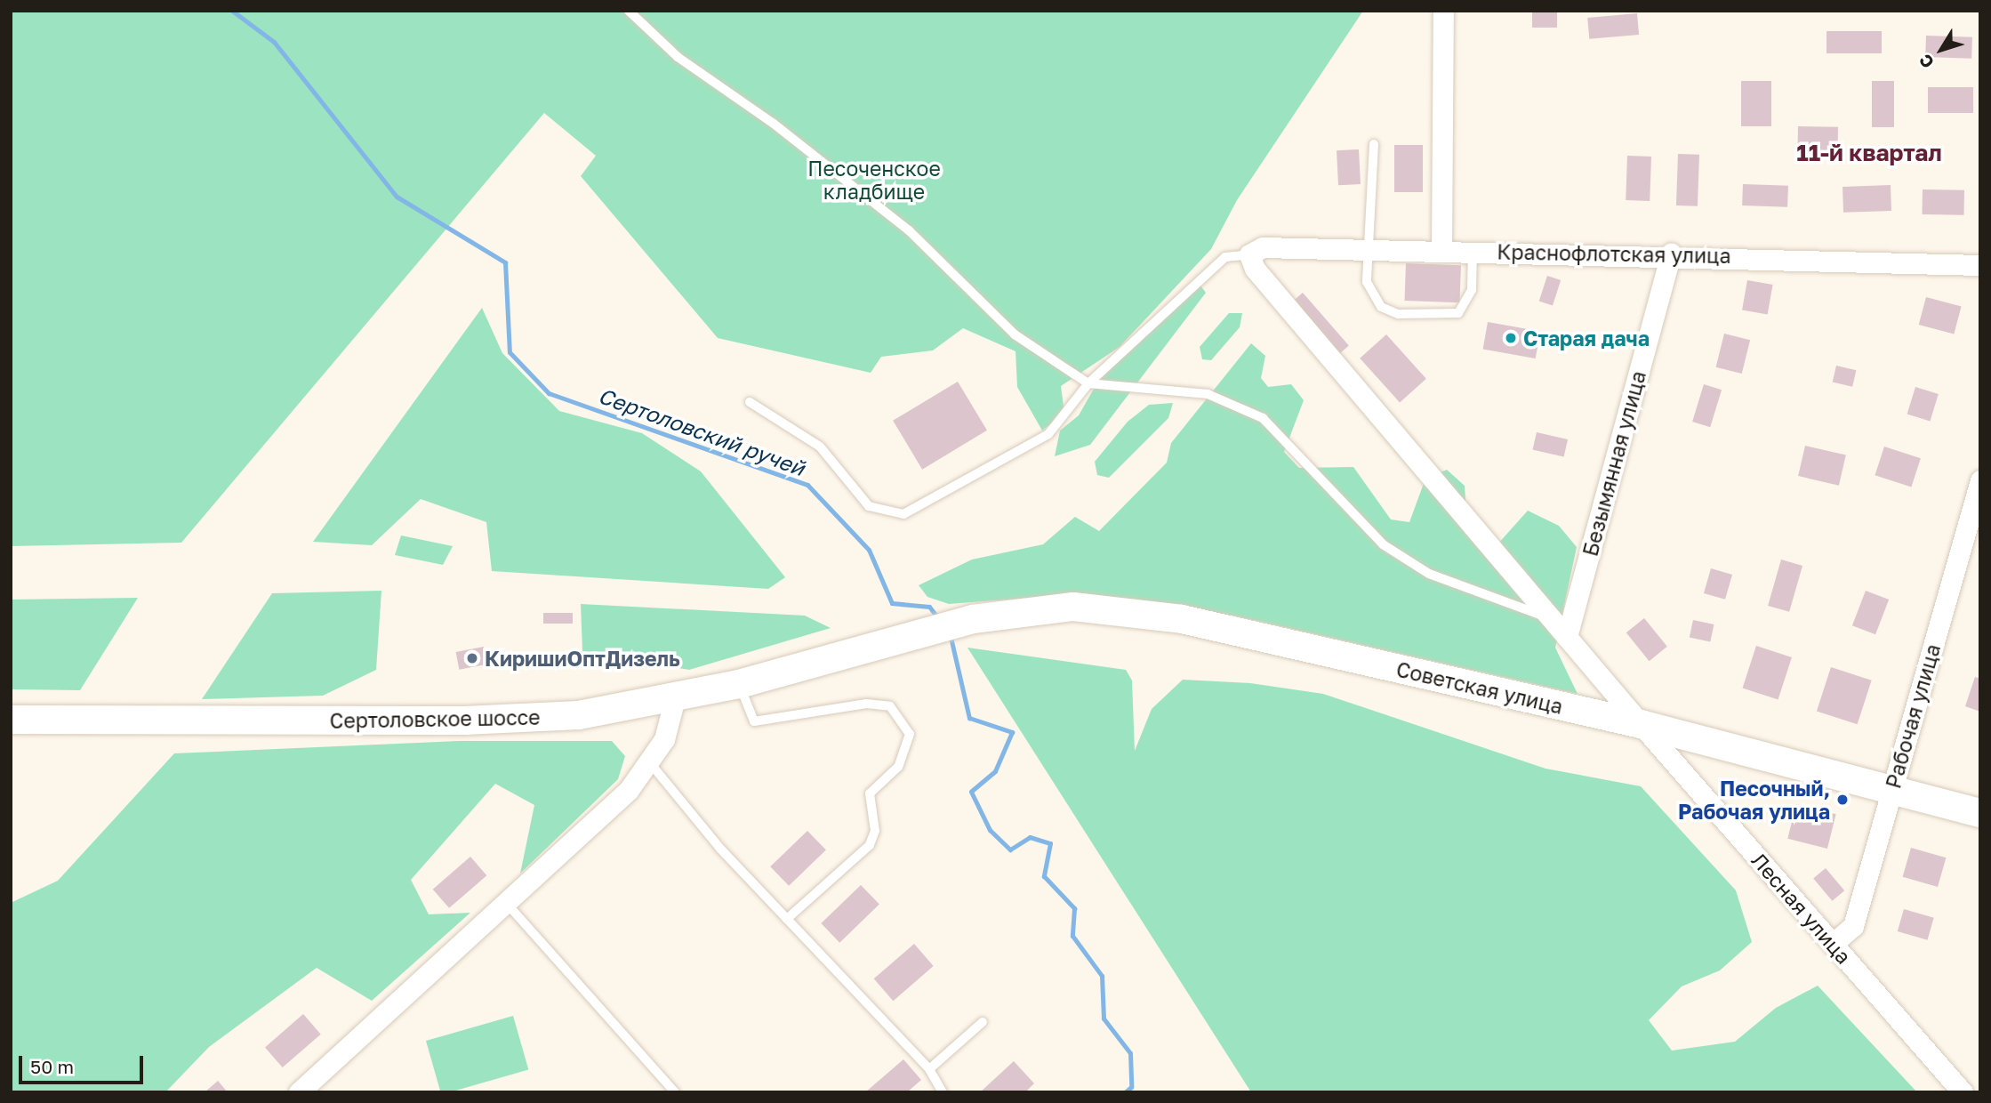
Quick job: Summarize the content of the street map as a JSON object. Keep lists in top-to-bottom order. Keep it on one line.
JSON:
{"streets":{"main road":["Советская улица","Сертоловское шоссе"],"street":["Краснофлотская улица","Безымянная улица","Рабочая улица","Лесная улица"]},"crossings":[["Краснофлотская улица","Безымянная улица"],["Краснофлотская улица","Лесная улица"],["Безымянная улица","Лесная улица"],["Советская улица","Рабочая улица"],["Советская улица","Сертоловское шоссе"],["Советская улица","Лесная улица"],["Рабочая улица","Лесная улица"]],"districts":["11-й квартал"],"water":["Сертоловский ручей"],"parks":["Песоченское кладбище"],"places":["Старая дача","КиришиОптДизель","Песочный, Рабочая улица"],"scale_bar":"50 m","north":"bottom left"}
